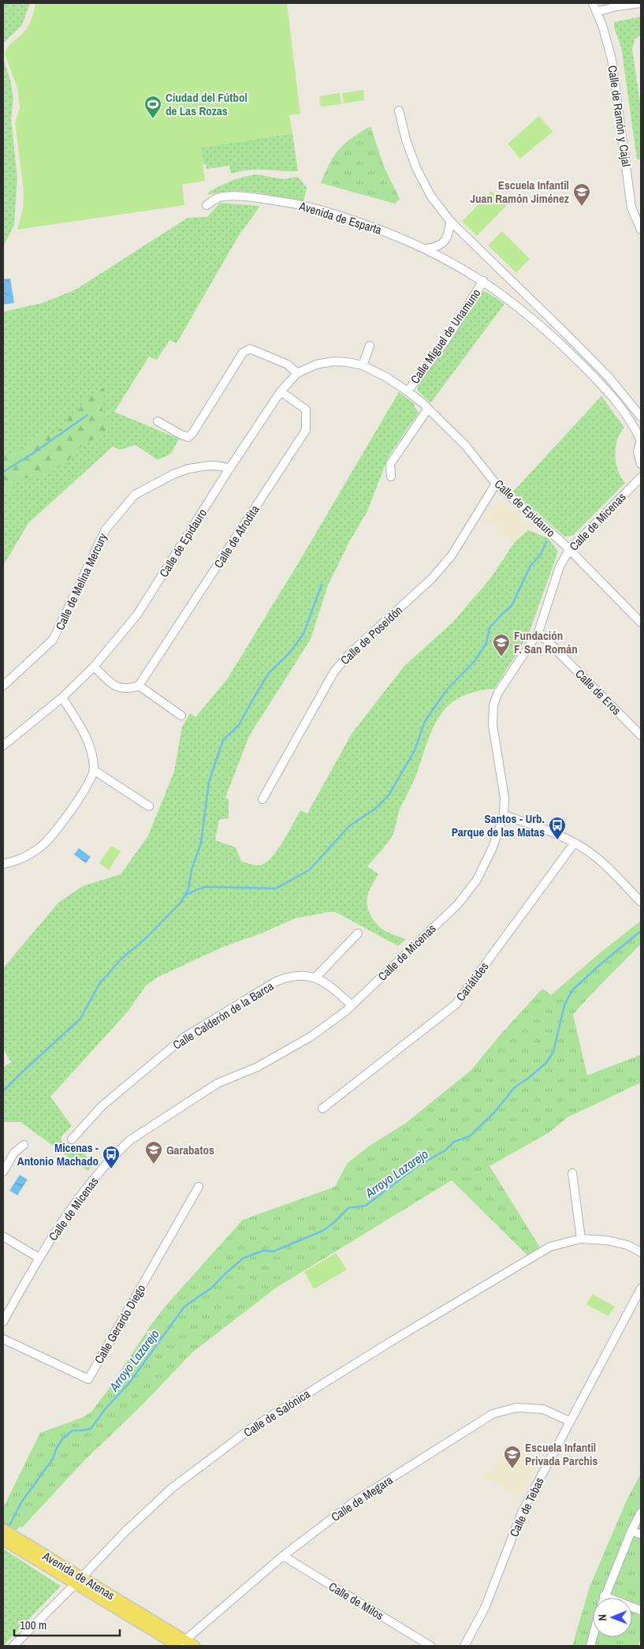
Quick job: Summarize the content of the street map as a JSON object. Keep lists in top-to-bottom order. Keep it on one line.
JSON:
{"streets":{"main road":["Avenida de Atenas"],"street":["Calle de Ramón y Cajal","Avenida de Esparta","Calle Miguel de Unamuno","Calle de Epidauro","Calle de Micenas","Calle de Afrodita","Calle de Melina Mercury","Calle de Poseidón","Calle de Eros","Cariátides","Calle Calderón de la Barca","Calle Gerardo Diego","Calle de Salónica","Calle de Megara","Calle de Tebas","Calle de Milos"]},"crossings":[["Avenida de Esparta","Calle Miguel de Unamuno"],["Calle Miguel de Unamuno","Calle de Epidauro"],["Calle de Epidauro","Calle de Micenas"],["Calle de Epidauro","Calle de Afrodita"],["Calle de Epidauro","Calle de Melina Mercury"],["Calle de Epidauro","Calle de Poseidón"],["Calle de Micenas","Calle de Eros"],["Calle de Micenas","Calle Calderón de la Barca"],["Calle de Salónica","Avenida de Atenas"],["Calle de Megara","Calle de Tebas"],["Calle de Megara","Avenida de Atenas"],["Calle de Megara","Calle de Milos"]],"water":["Arroyo Lazarejo"],"places":{"sports":["Ciudad del Fútbol de Las Rozas"],"school or university":["Escuela Infantil Juan Ramón Jiménez","Fundación F. San Román","Garabatos","Escuela Infantil Privada Parchis"],"bus stop":["Santos - Urb. Parque de las Matas","Micenas - Antonio Machado"]},"scale_bar":"100 m","north":"left"}
